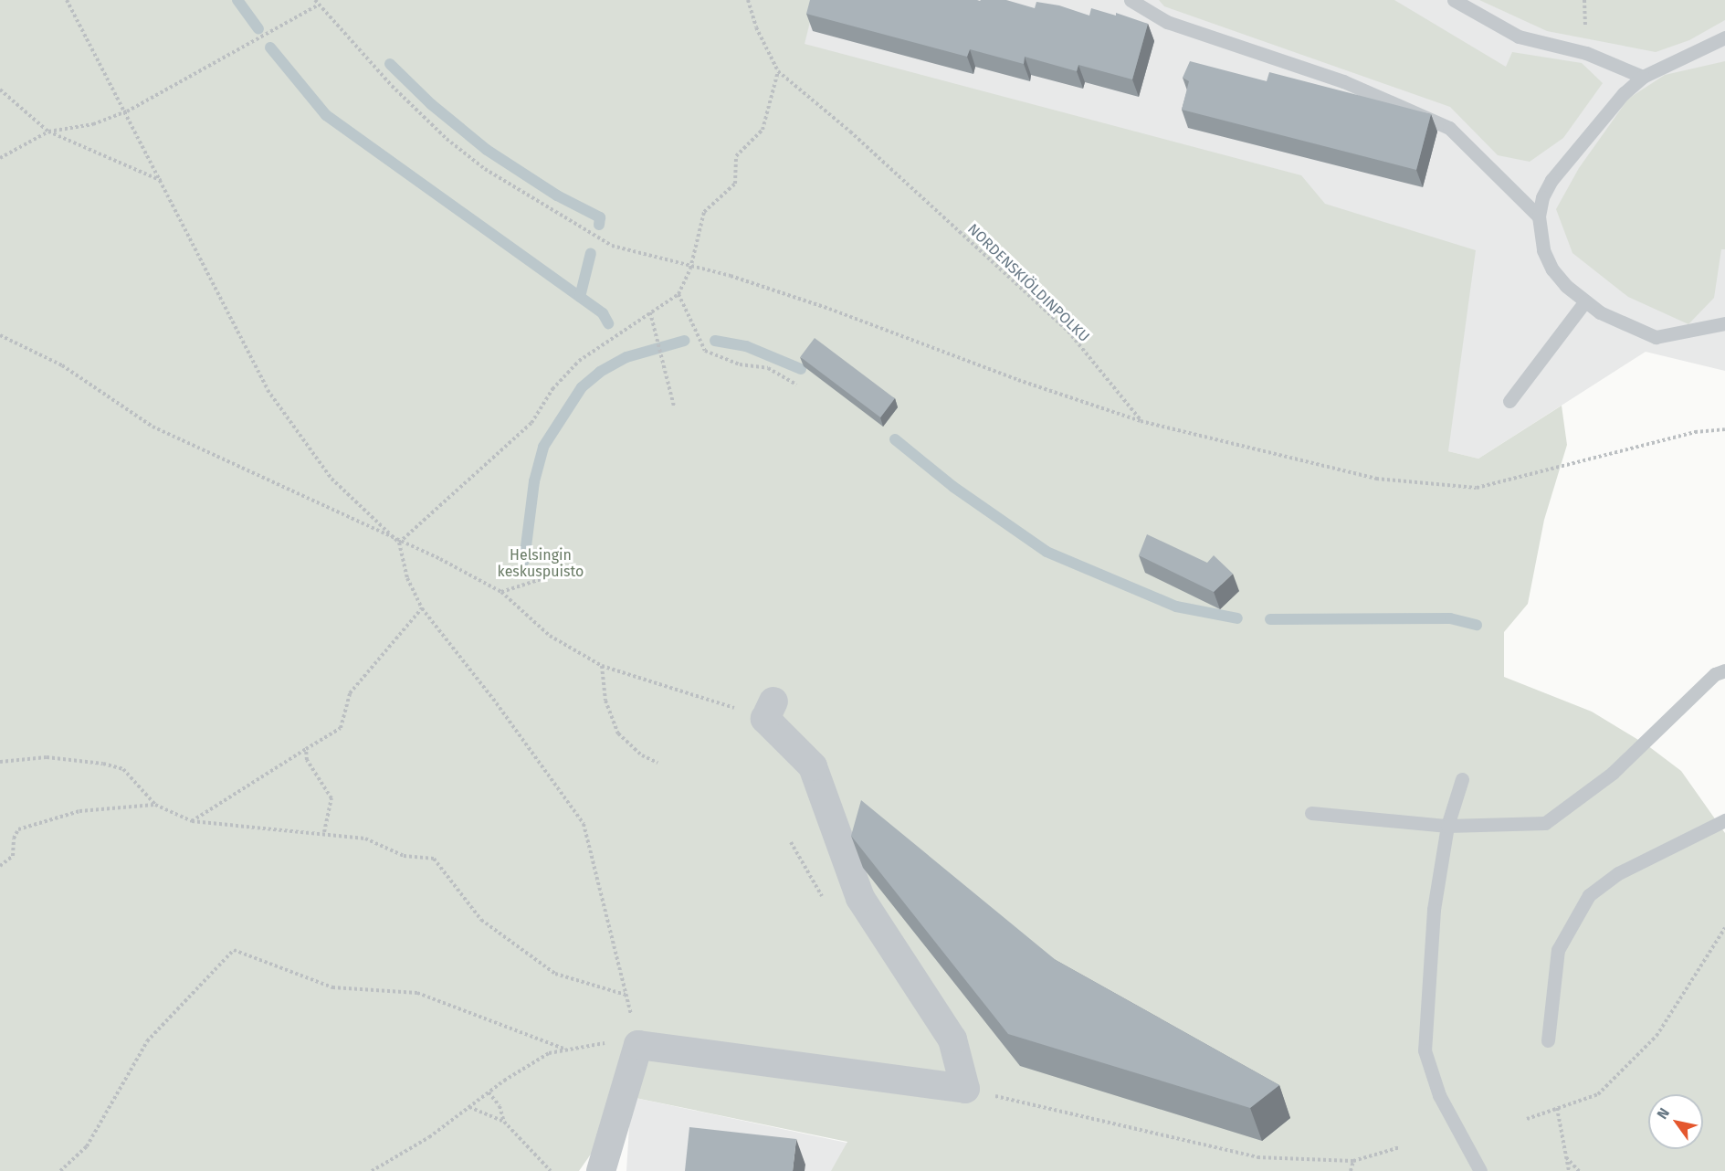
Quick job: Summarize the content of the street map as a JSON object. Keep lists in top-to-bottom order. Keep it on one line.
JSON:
{"streets":{"path":["NORDENSKIÖLDINPOLKU"]},"parks":["Helsingin keskuspuisto"],"north":"top left"}
